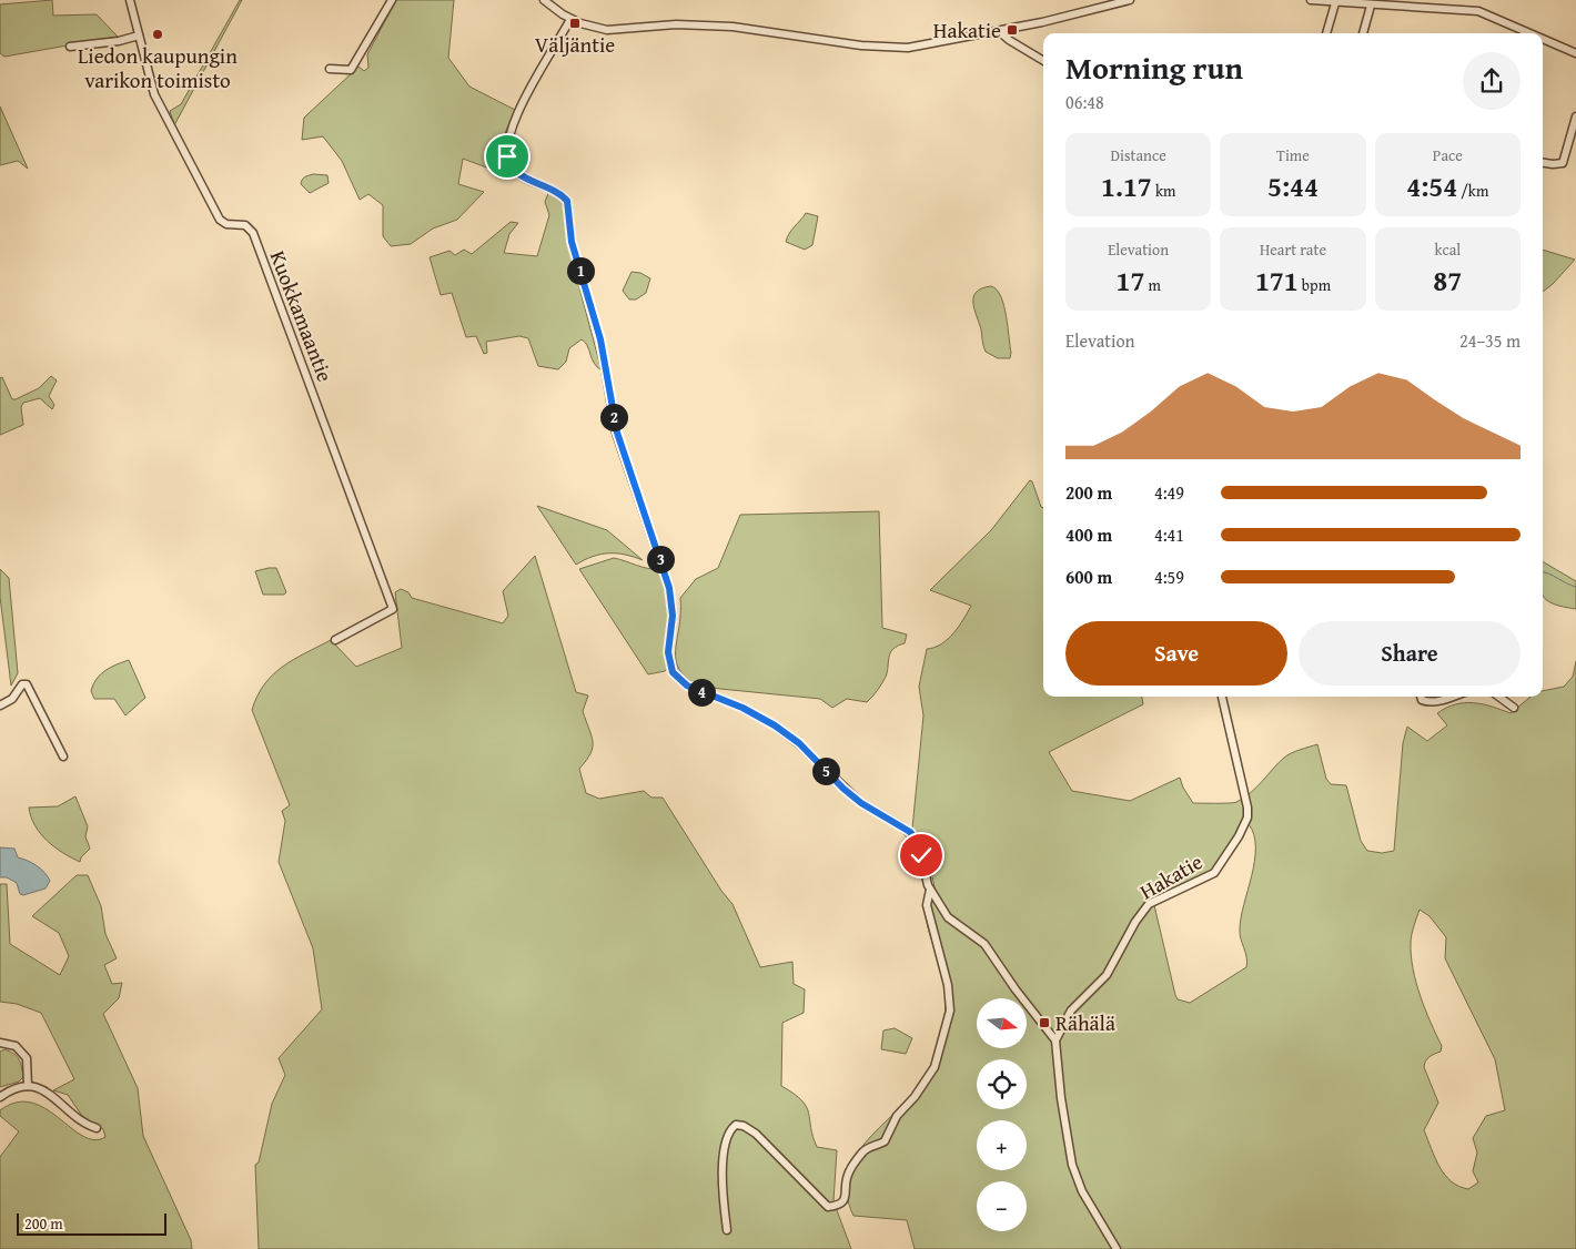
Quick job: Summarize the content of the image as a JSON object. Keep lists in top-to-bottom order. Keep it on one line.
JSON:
{"streets":{"street":["Kuokkamaantie","Hakatie"]},"places":{"transit":["Väljäntie","Hakatie","Rähälä"],"other":["Liedon kaupungin varikon toimisto"]},"scale_bar":"200 m","north":"right","page":{"heading":["Morning run","06:48"],"stats":[["Distance","1.17 km"],["Time","5:44"],["Pace","4:54 /km"],["Elevation","17 m"],["Heart rate","171 bpm"],["kcal","87"]],"pins":["1","2","3","4","5"],"chart":["Elevation","24–35 m"],"list":[{"name":"200 m","note":"4:49"},{"name":"400 m","note":"4:41"},{"name":"600 m","note":"4:59"}],"buttons":["Save","Share"],"map_buttons":["+","−"],"scale":"200 m"}}
